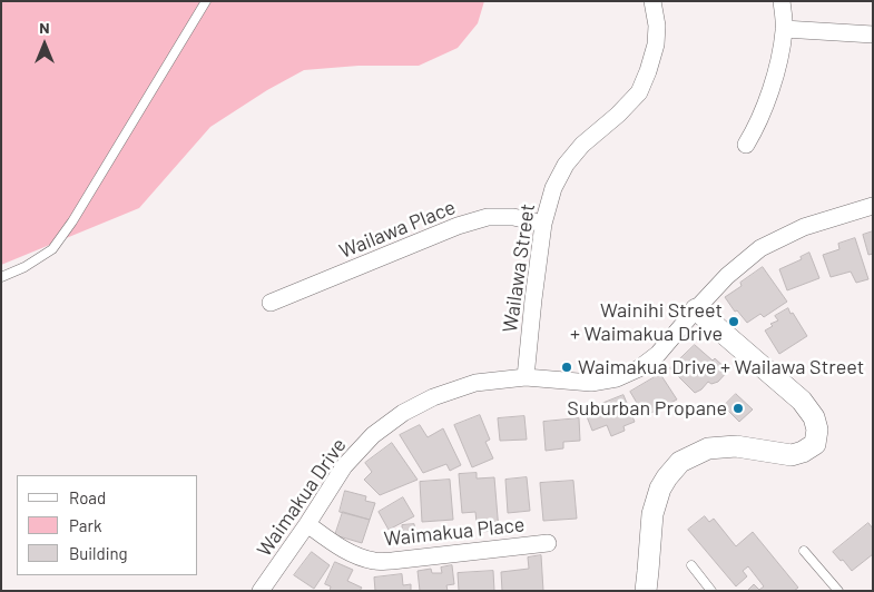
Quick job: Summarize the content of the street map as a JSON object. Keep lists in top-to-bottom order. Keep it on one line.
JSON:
{"streets":{"street":["Wailawa Place","Wailawa Street","Waimakua Drive","Waimakua Place"]},"crossings":[["Wailawa Place","Wailawa Street"],["Wailawa Street","Waimakua Drive"],["Waimakua Drive","Waimakua Place"]],"places":["Wainihi Street + Waimakua Drive","Waimakua Drive + Wailawa Street","Suburban Propane"],"legend":["Road","Park","Building"],"north":"top"}
